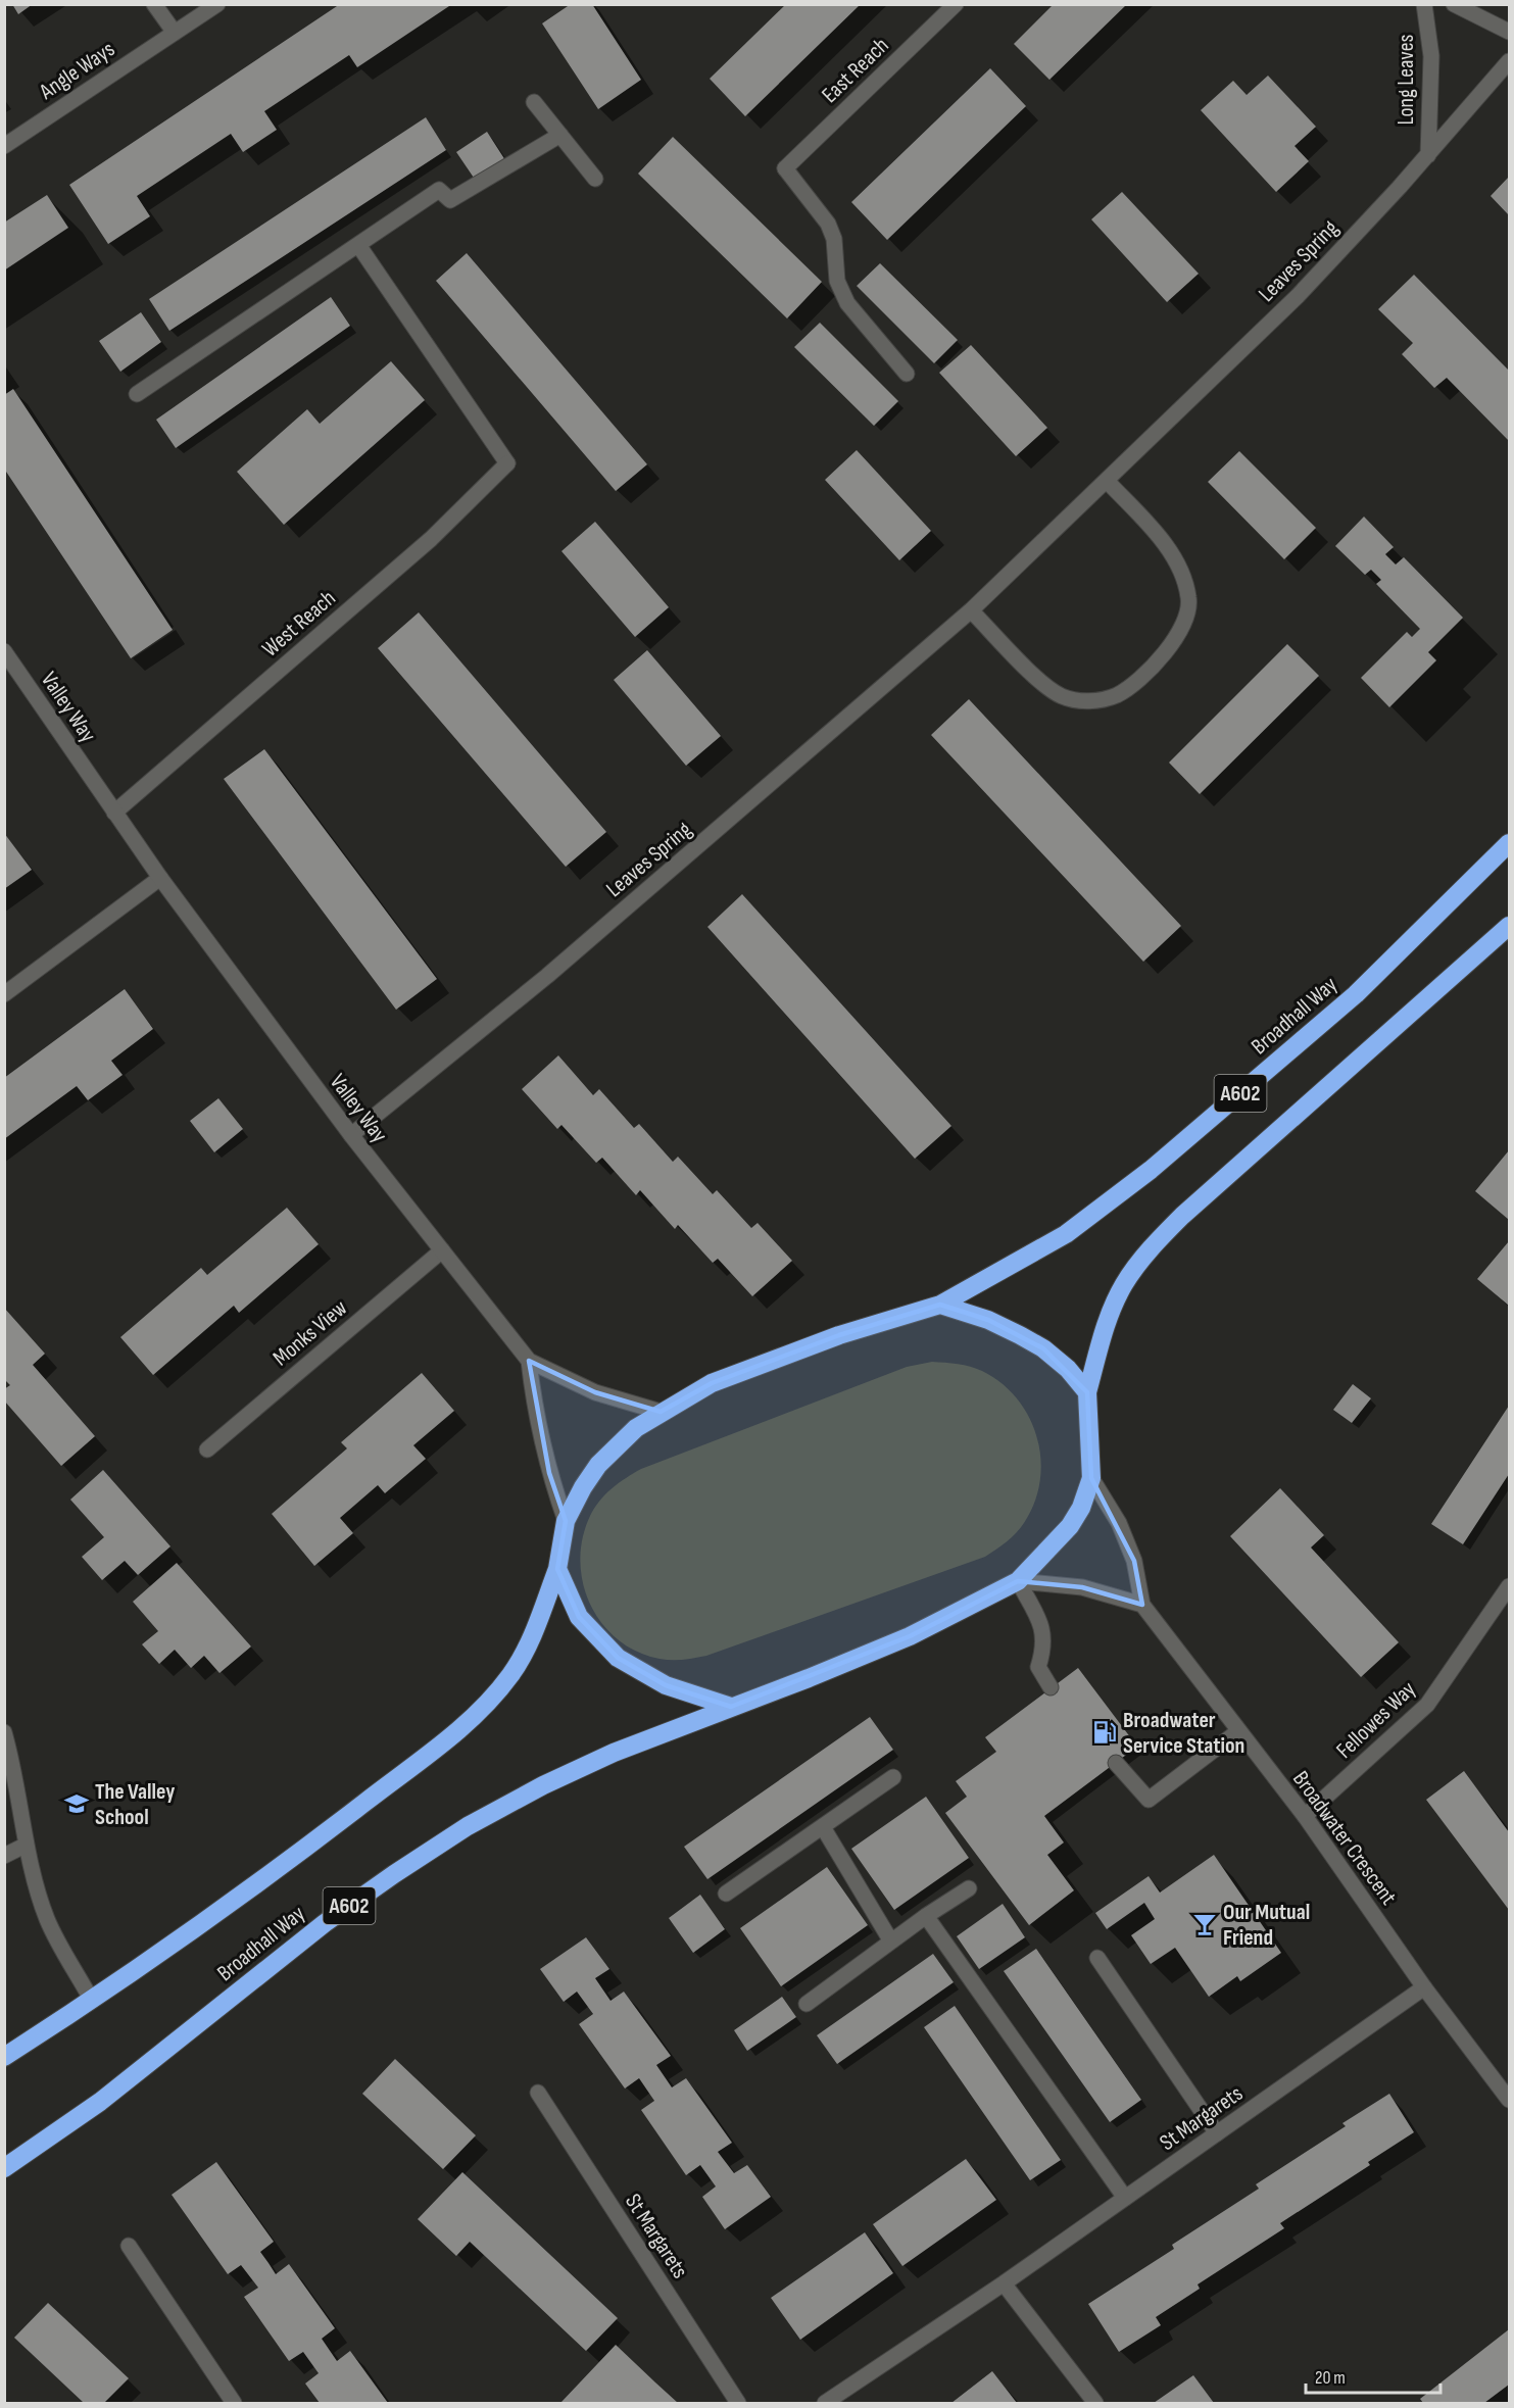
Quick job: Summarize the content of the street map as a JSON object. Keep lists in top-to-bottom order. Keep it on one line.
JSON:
{"streets":{"highway":["Broadhall Way","A602"],"street":["Angle Ways","East Reach","Long Leaves","Leaves Spring","West Reach","Valley Way","Monks View","Fellowes Way","Broadwater Crescent","St Margarets"]},"crossings":[["Long Leaves","Leaves Spring"],["Leaves Spring","Valley Way"],["West Reach","Valley Way"],["Valley Way","Broadhall Way"],["Valley Way","Monks View"],["Broadhall Way","Broadwater Crescent"],["Fellowes Way","Broadwater Crescent"],["Broadwater Crescent","St Margarets"]],"places":{"fuel station":["Broadwater Service Station"],"school or university":["The Valley School"],"bar":["Our Mutual Friend"]},"scale_bar":"20 m"}
